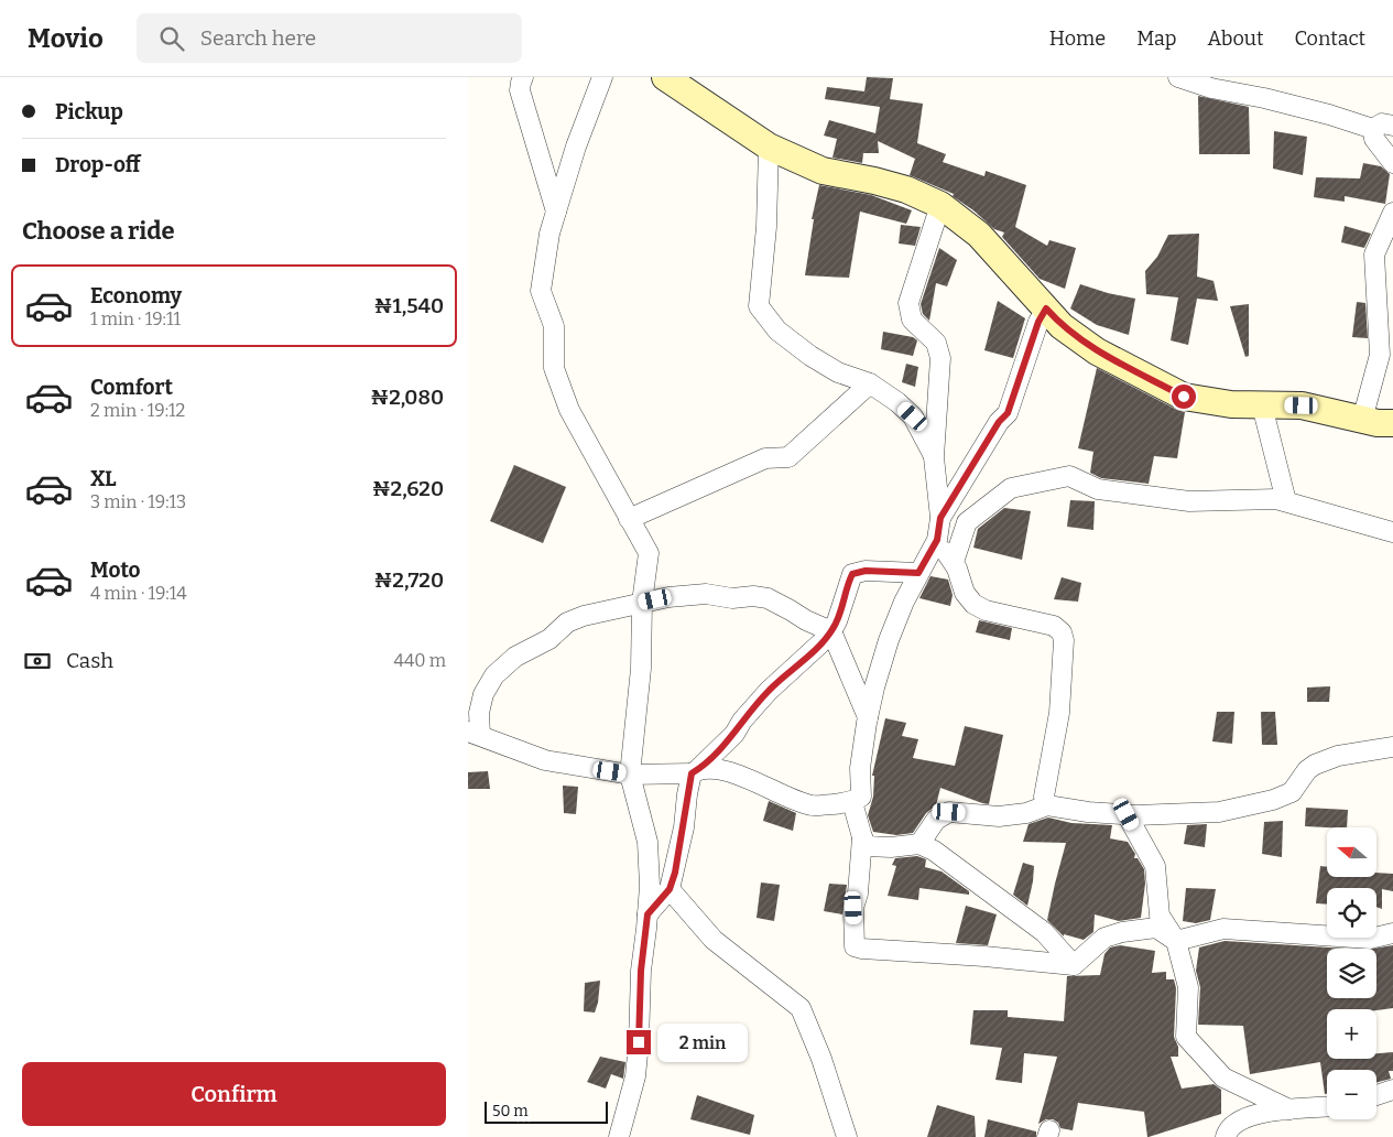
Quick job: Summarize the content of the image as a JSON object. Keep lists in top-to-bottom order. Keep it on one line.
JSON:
{"scale_bar":"50 m","north":"left","page":{"header":"Movio","search":"Search here","nav":["Home","Map","About","Contact"],"banner":["Pickup","Drop-off"],"heading":"Choose a ride","list":[{"name":"Economy","note":"1 min · 19:11","value":"₦1,540"},{"name":"Comfort","note":"2 min · 19:12","value":"₦2,080"},{"name":"XL","note":"3 min · 19:13","value":"₦2,620"},{"name":"Moto","note":"4 min · 19:14","value":"₦2,720"}],"pay":["Cash","440 m"],"map_buttons":["+","−"],"bubble":"2 min","buttons":"Confirm","scale":"50 m"}}
